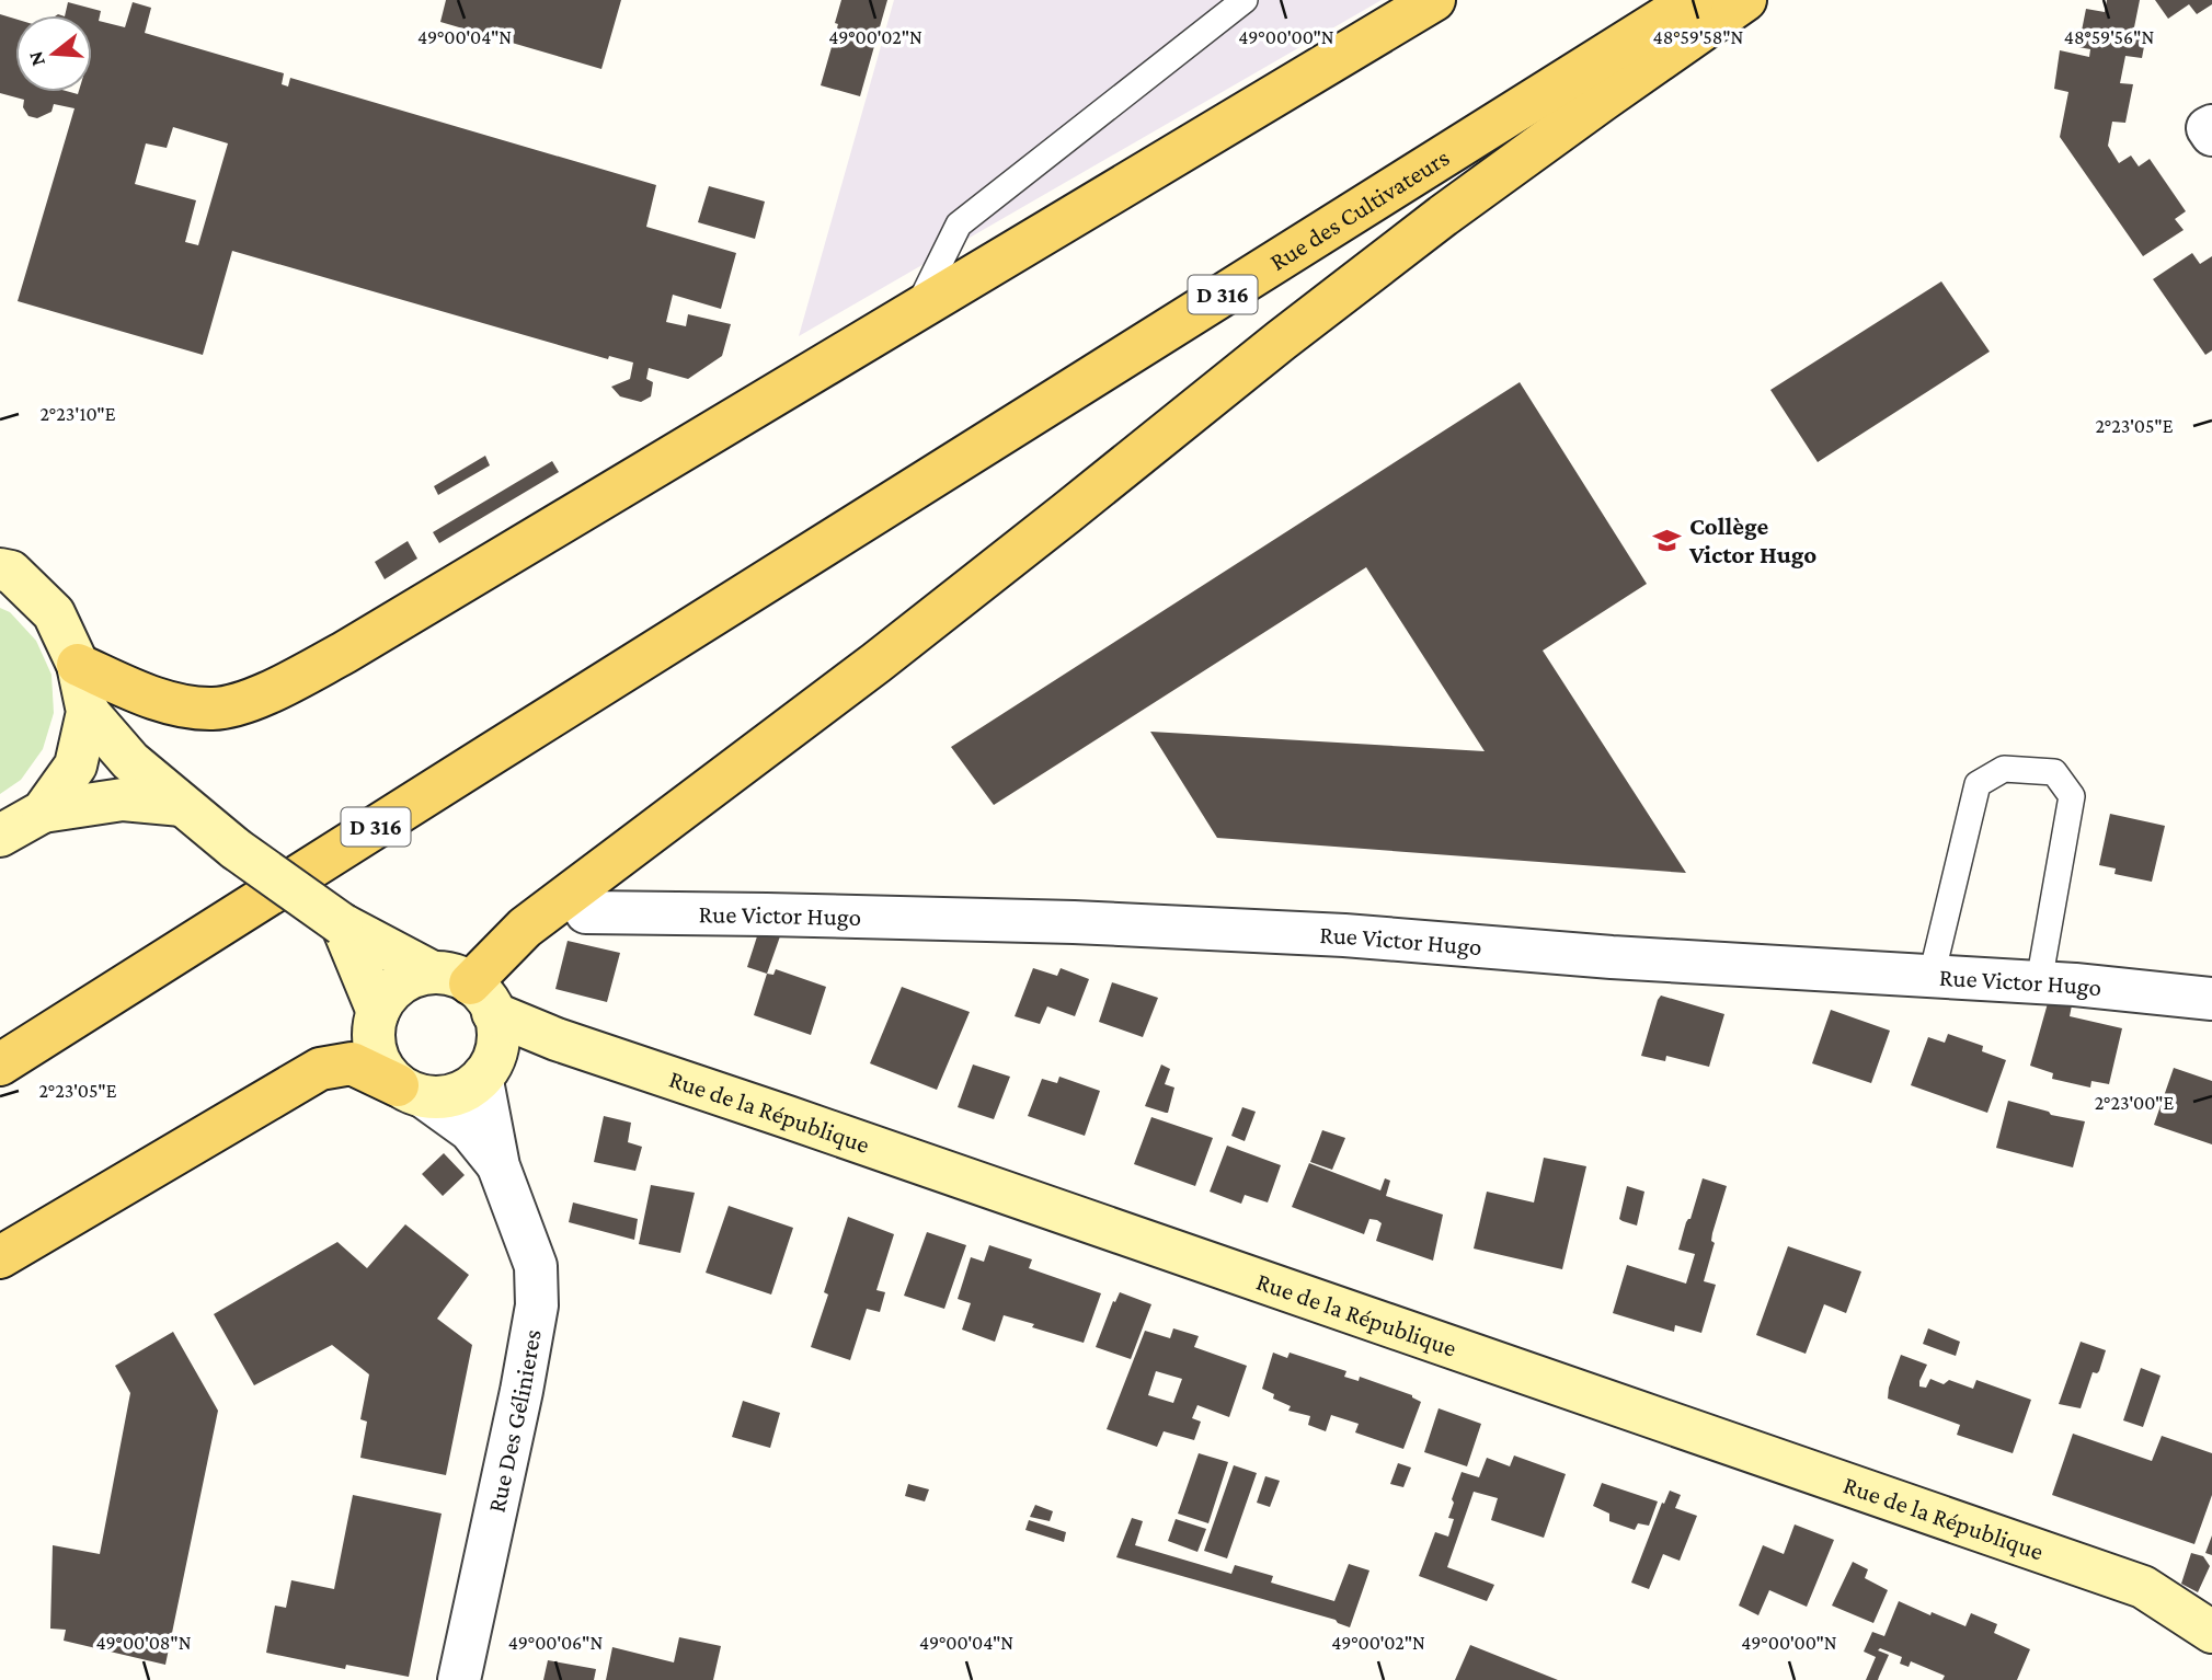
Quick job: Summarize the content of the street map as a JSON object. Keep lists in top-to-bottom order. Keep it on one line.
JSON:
{"streets":{"main road":["Rue des Cultivateurs","D 316","Rue de la République"],"street":["Rue Victor Hugo","Rue Des Gélinieres"]},"crossings":[["Rue de la République","Rue Des Gélinieres"]],"places":{"school or university":["Collège Victor Hugo"]},"north":"left","coordinates":["49°00'04\"N","49°00'02\"N","49°00'00\"N","48°59'58\"N","48°59'56\"N","2°23'10\"E","2°23'05\"E","2°23'00\"E","49°00'08\"N","49°00'06\"N"]}
